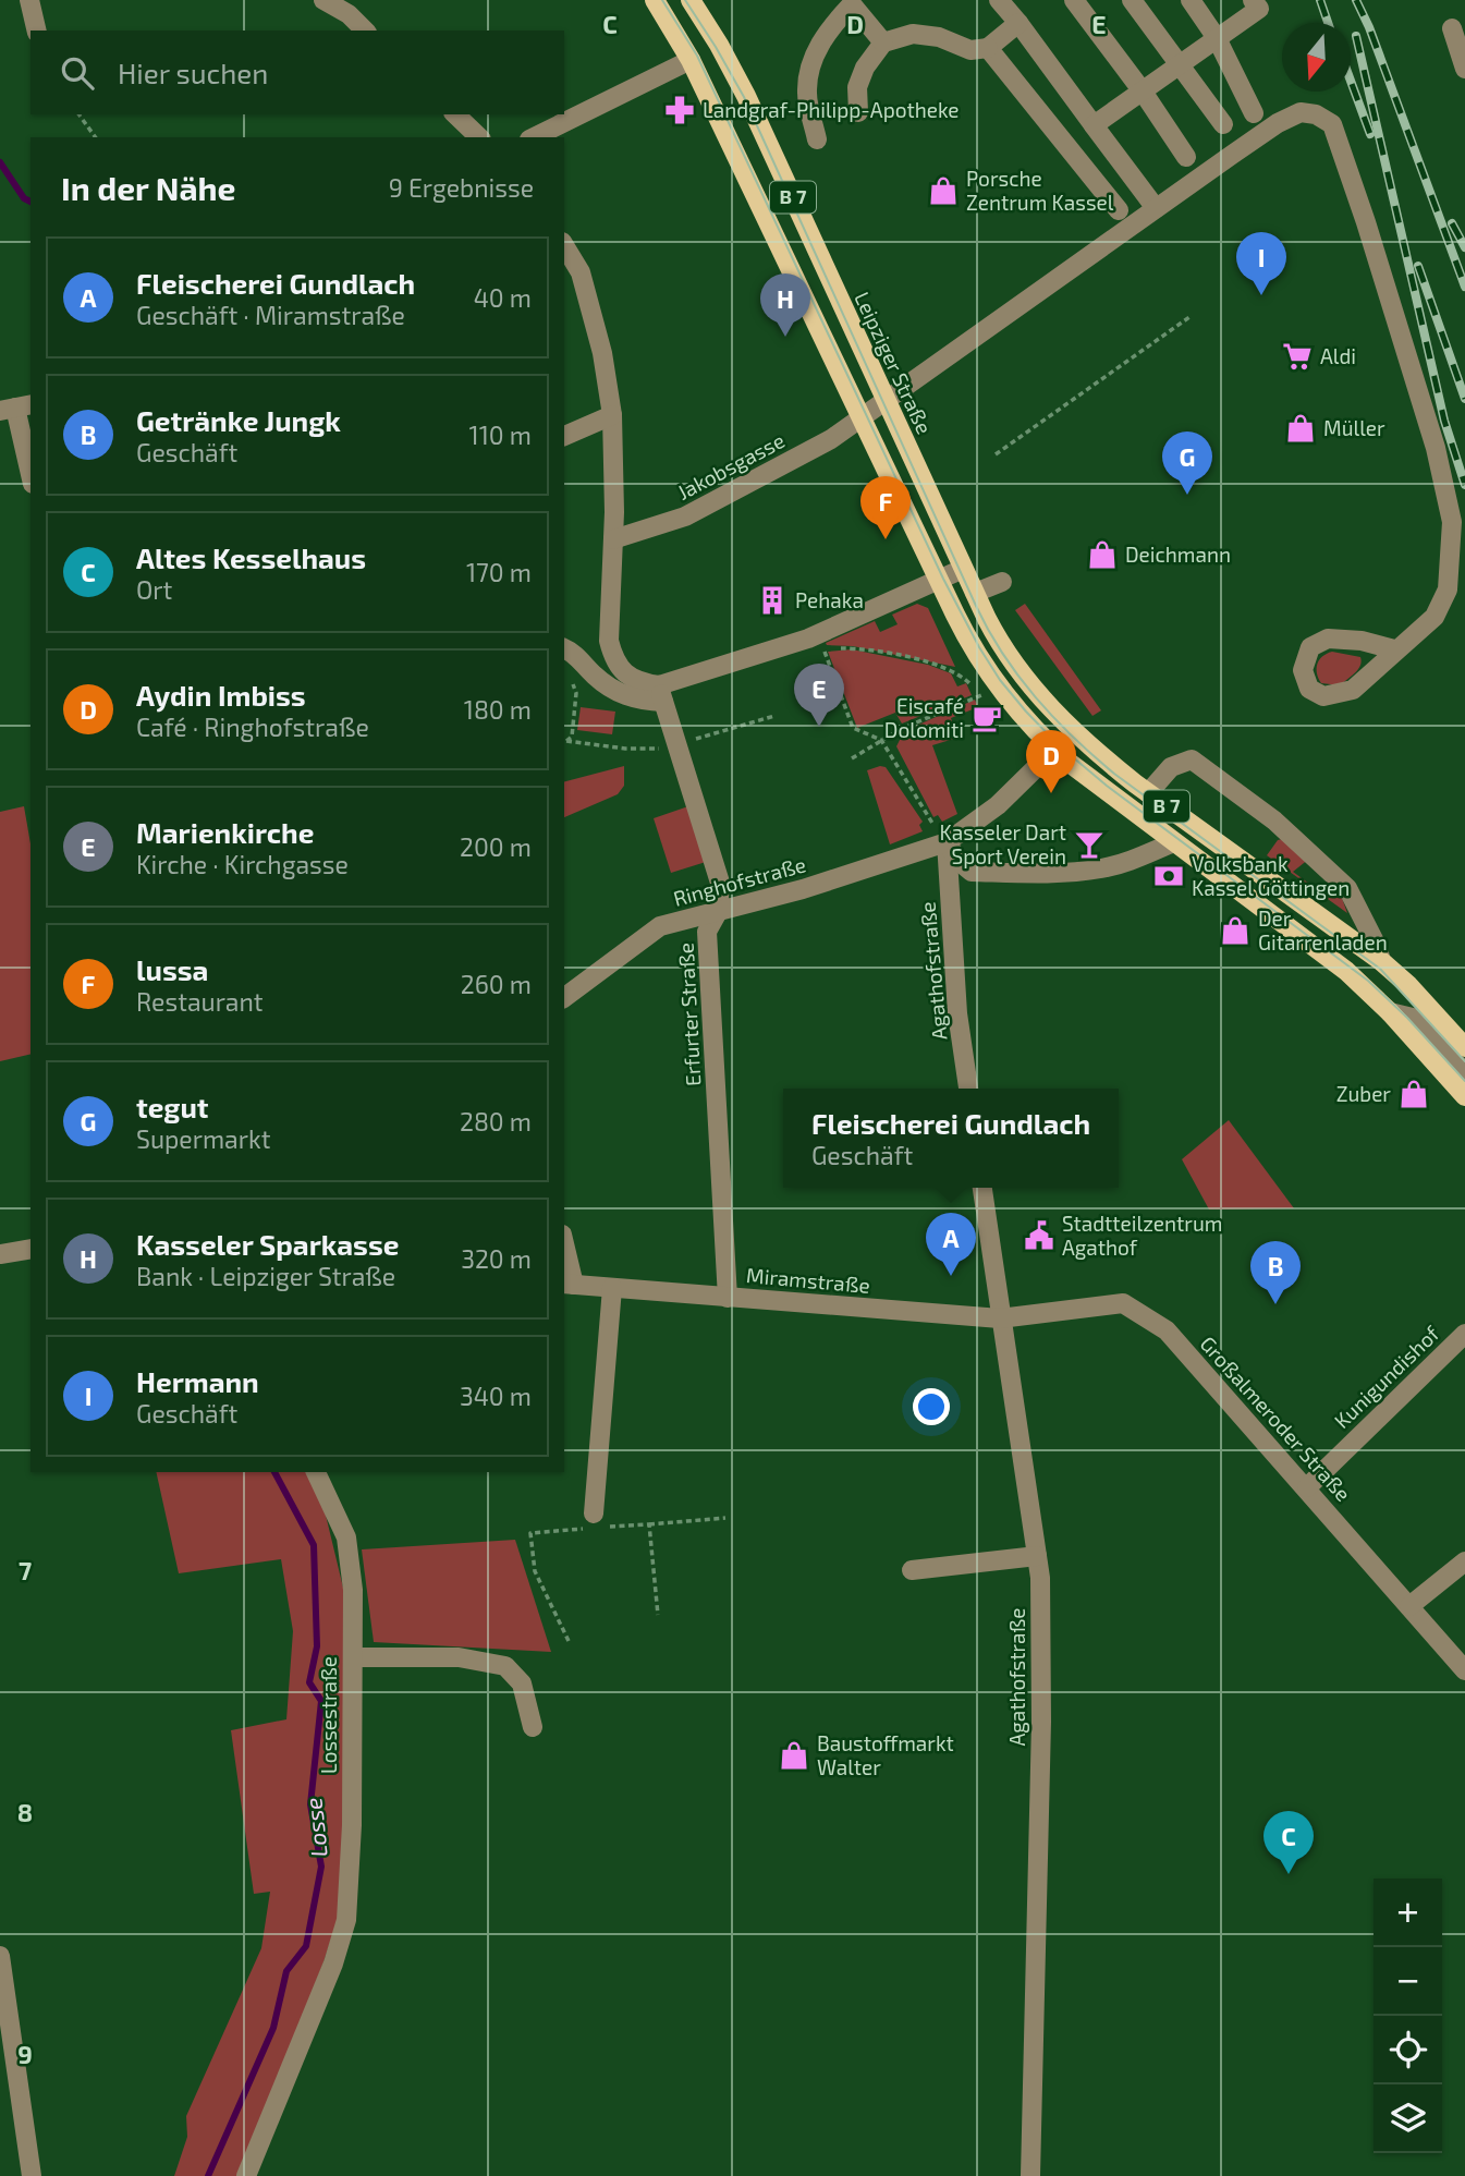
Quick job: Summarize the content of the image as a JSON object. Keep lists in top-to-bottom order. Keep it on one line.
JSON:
{"streets":{"main road":["B 7","Leipziger Straße"],"street":["Jakobsgasse","Ringhofstraße","Agathofstraße","Erfurter Straße","Miramstraße","Kunigundishof","Großalmeroder Straße","Lossestraße"]},"crossings":[["B 7","Jakobsgasse"],["B 7","Ringhofstraße"],["Leipziger Straße","Jakobsgasse"],["Ringhofstraße","Agathofstraße"],["Ringhofstraße","Erfurter Straße"],["Agathofstraße","Miramstraße"],["Agathofstraße","Großalmeroder Straße"],["Erfurter Straße","Miramstraße"],["Miramstraße","Großalmeroder Straße"],["Kunigundishof","Großalmeroder Straße"]],"water":["Losse"],"places":{"pharmacy":["Landgraf-Philipp-Apotheke"],"shop":["Porsche Zentrum Kassel","Müller","Deichmann","Der Gitarrenladen","Zuber","Baustoffmarkt Walter"],"supermarket":["Aldi"],"building":["Pehaka"],"cafe":["Eiscafé Dolomiti"],"bar":["Kasseler Dart Sport Verein"],"bank":["Volksbank Kassel Göttingen"],"public building":["Stadtteilzentrum Agathof"]},"north":"bottom","page":{"search":"Hier suchen","heading":["In der Nähe","9 Ergebnisse"],"pins":["I","H","G","F","E","D","A","B","C"],"list":[{"mark":"A","name":"Fleischerei Gundlach","note":"Geschäft · Miramstraße","value":"40 m"},{"mark":"B","name":"Getränke Jungk","note":"Geschäft","value":"110 m"},{"mark":"C","name":"Altes Kesselhaus","note":"Ort","value":"170 m"},{"mark":"D","name":"Aydin Imbiss","note":"Café · Ringhofstraße","value":"180 m"},{"mark":"E","name":"Marienkirche","note":"Kirche · Kirchgasse","value":"200 m"},{"mark":"F","name":"lussa","note":"Restaurant","value":"260 m"},{"mark":"G","name":"tegut","note":"Supermarkt","value":"280 m"},{"mark":"H","name":"Kasseler Sparkasse","note":"Bank · Leipziger Straße","value":"320 m"},{"mark":"I","name":"Hermann","note":"Geschäft","value":"340 m"}],"popup":["Fleischerei Gundlach","Geschäft"],"map_buttons":["+","−"]},"grid":{"columns":["C","D","E"],"rows":["7","8","9"]}}
